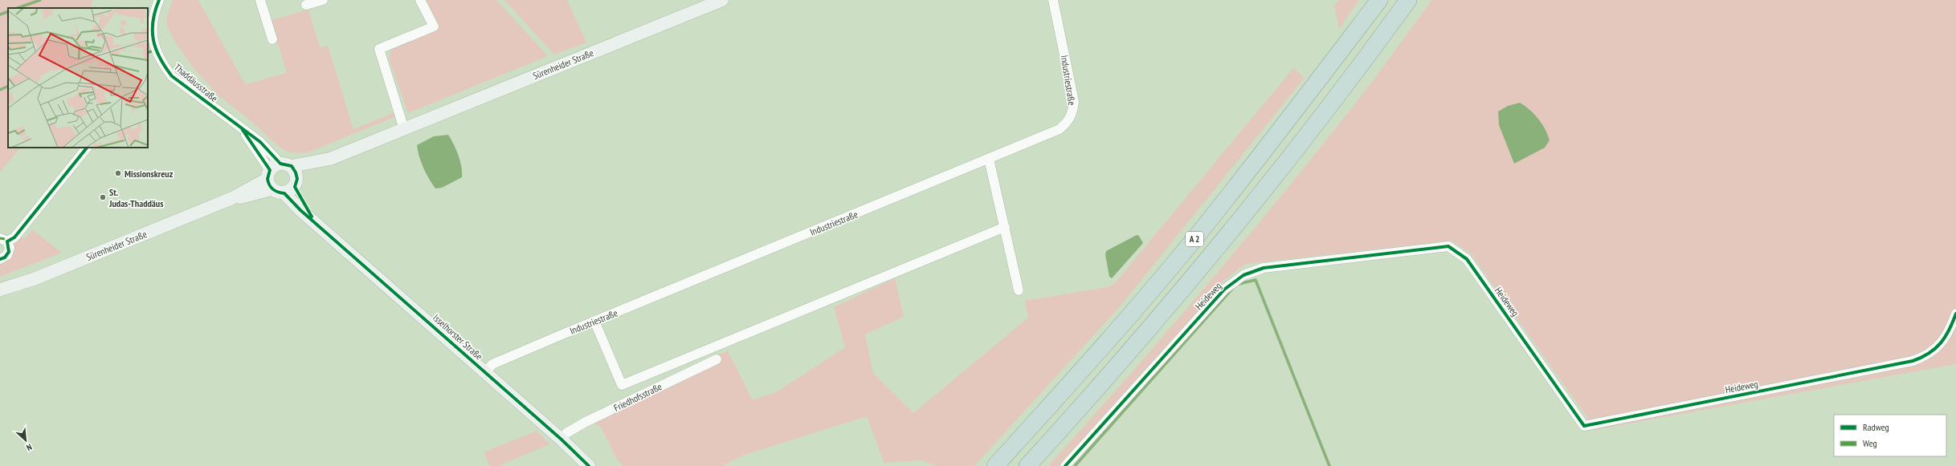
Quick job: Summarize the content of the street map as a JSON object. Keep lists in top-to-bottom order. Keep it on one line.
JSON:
{"streets":{"highway":["A 2"],"main road":["Sürenheider Straße","Isselhorster Straße"],"street":["Industriestraße","Thaddäusstraße","Heideweg","Friedhofsstraße"]},"crossings":[["Sürenheider Straße","Thaddäusstraße"],["Sürenheider Straße","Isselhorster Straße"],["Industriestraße","Isselhorster Straße"],["Thaddäusstraße","Isselhorster Straße"],["Isselhorster Straße","Friedhofsstraße"]],"places":["Missionskreuz","St. Judas-Thaddäus"],"legend":["Radweg","Weg"],"north":"bottom right"}
